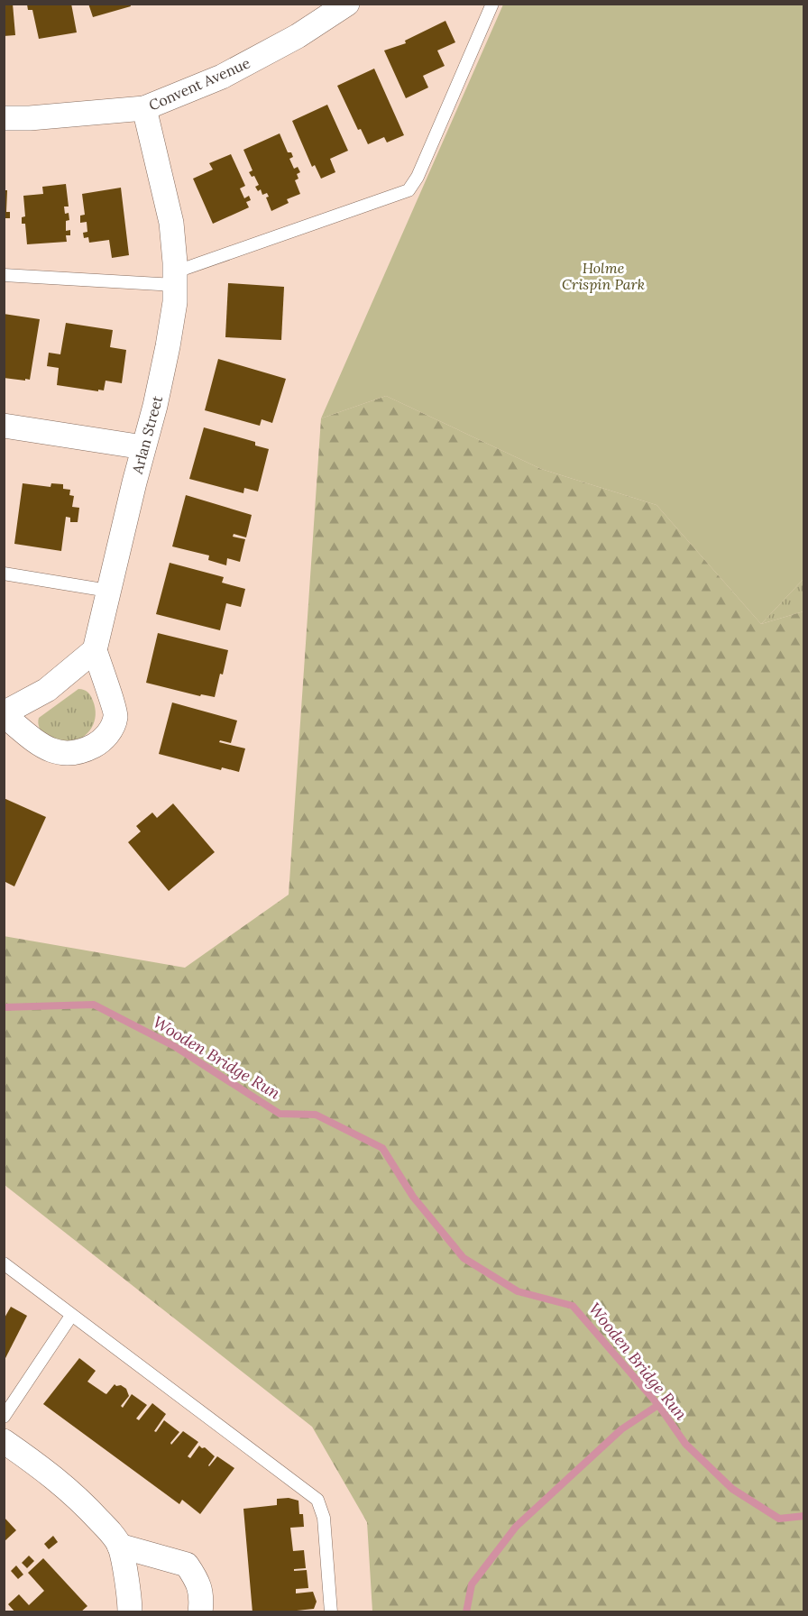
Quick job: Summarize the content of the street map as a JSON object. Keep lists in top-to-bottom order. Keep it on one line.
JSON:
{"streets":{"street":["Convent Avenue","Arlan Street"]},"crossings":[["Convent Avenue","Arlan Street"]],"water":["Wooden Bridge Run"],"parks":["Holme Crispin Park"]}
